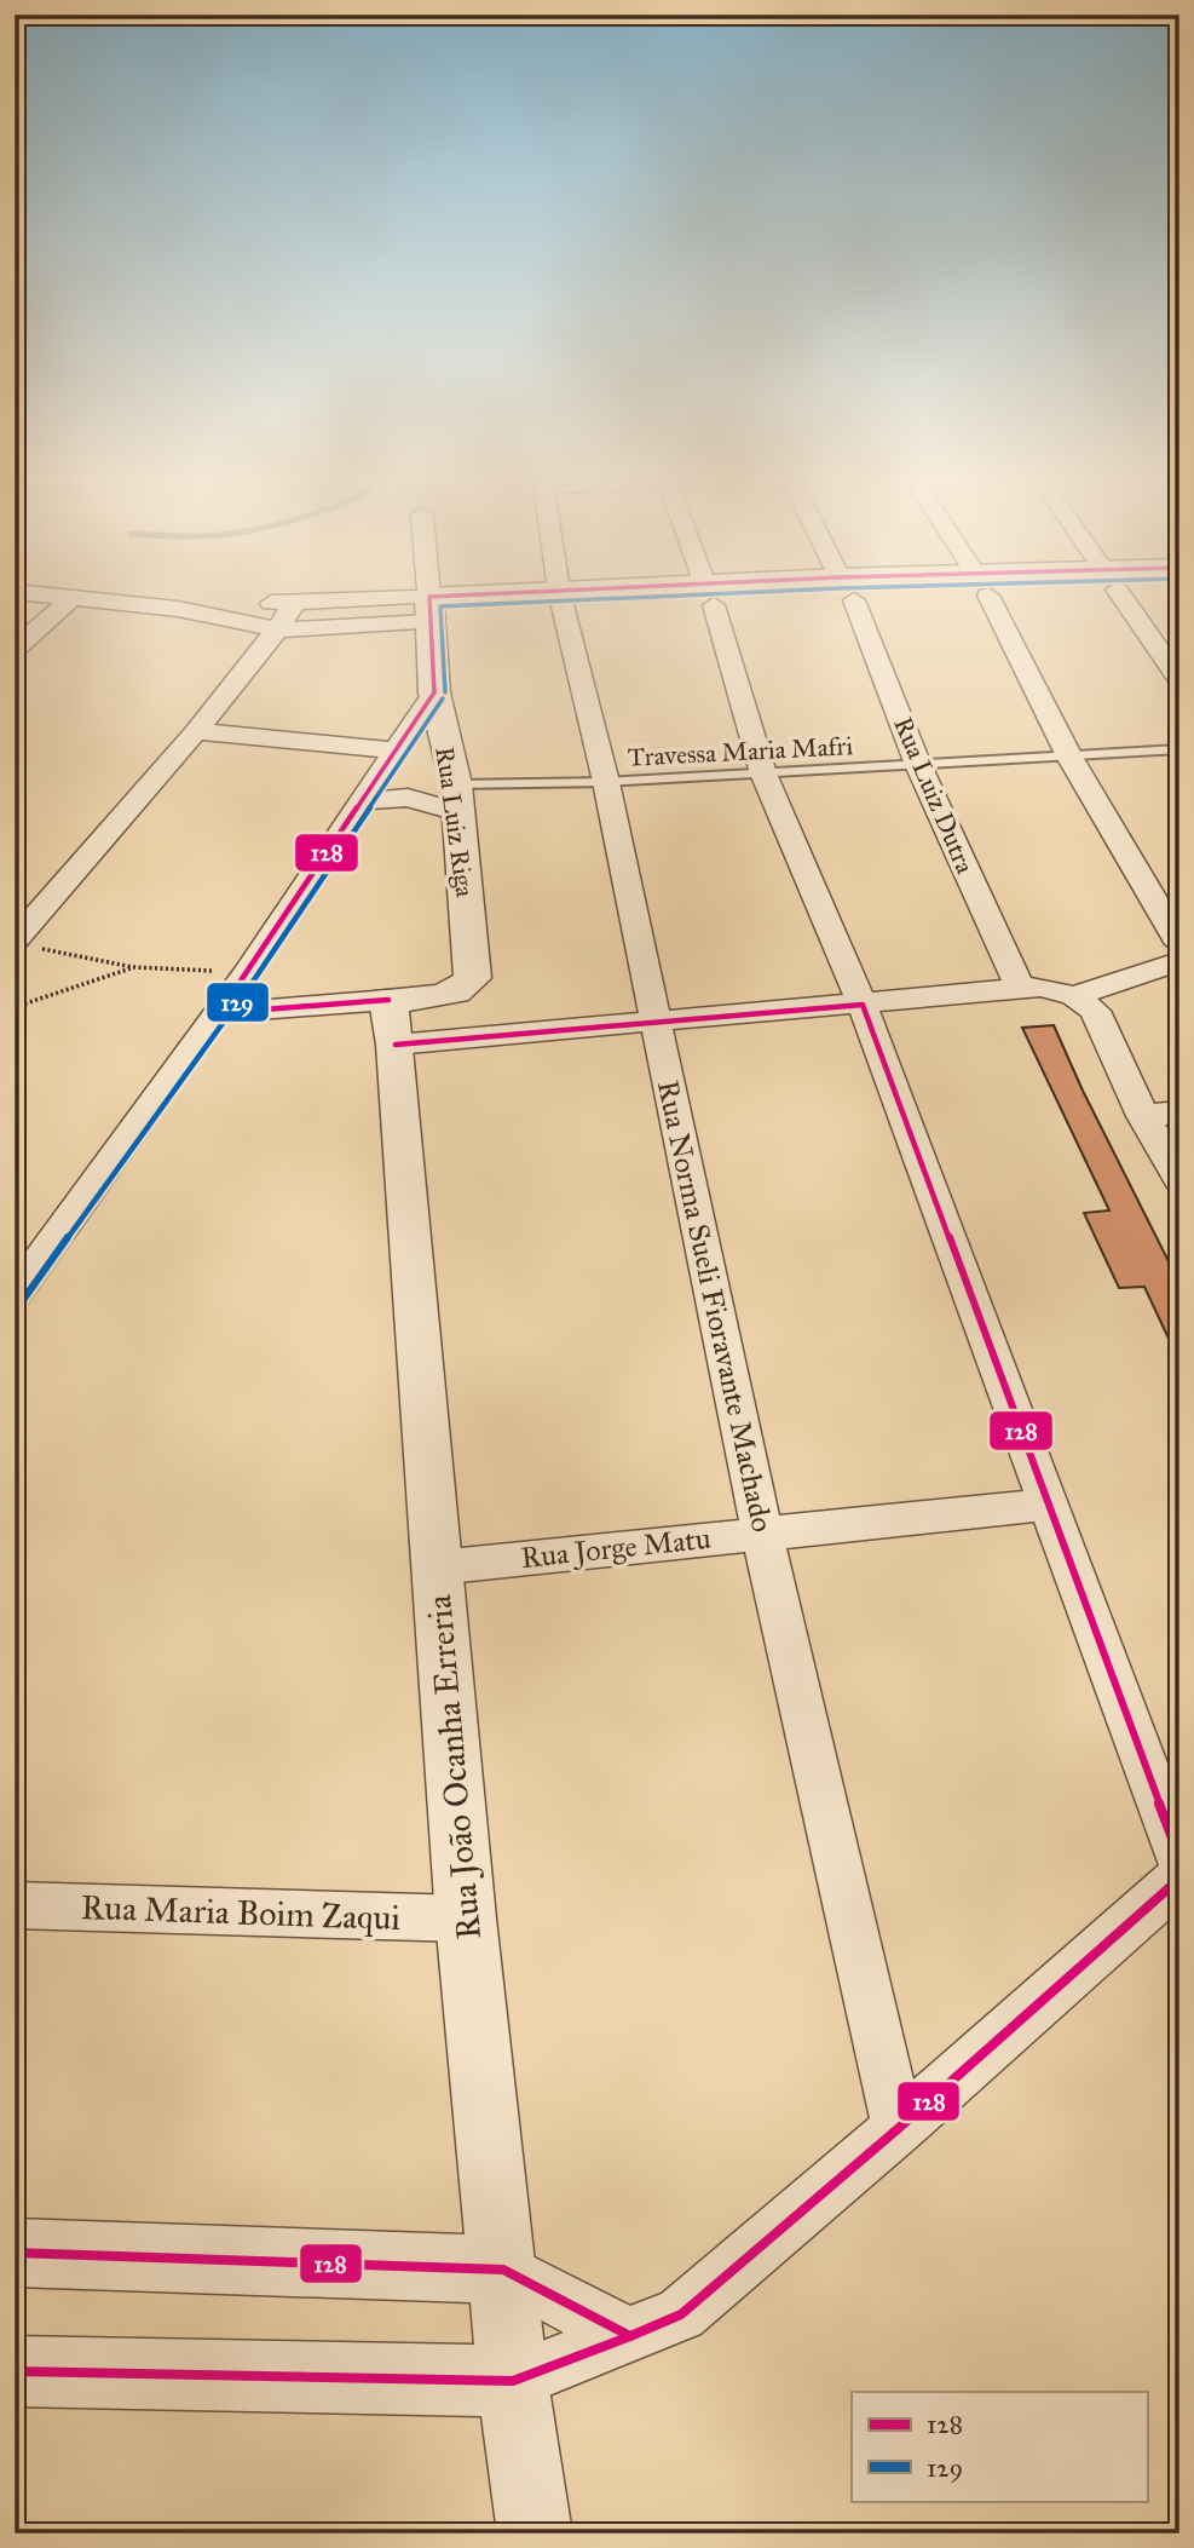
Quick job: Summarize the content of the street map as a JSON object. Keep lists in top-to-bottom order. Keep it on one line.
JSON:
{"streets":{"street":["Rua Luiz Dutra","Rua Luiz Riga","Rua Norma Sueli Fioravante Machado","Rua Jorge Matu","Rua João Ocanha Erreria","Rua Maria Boim Zaqui"],"lane":["Travessa Maria Mafri"]},"crossings":[["Travessa Maria Mafri","Rua Luiz Dutra"],["Travessa Maria Mafri","Rua Luiz Riga"],["Travessa Maria Mafri","Rua Norma Sueli Fioravante Machado"],["Rua Luiz Riga","Rua João Ocanha Erreria"],["Rua Norma Sueli Fioravante Machado","Rua Jorge Matu"],["Rua Jorge Matu","Rua João Ocanha Erreria"],["Rua João Ocanha Erreria","Rua Maria Boim Zaqui"]],"lines":["transit line 128","transit line 129"],"legend":["128","129"]}
